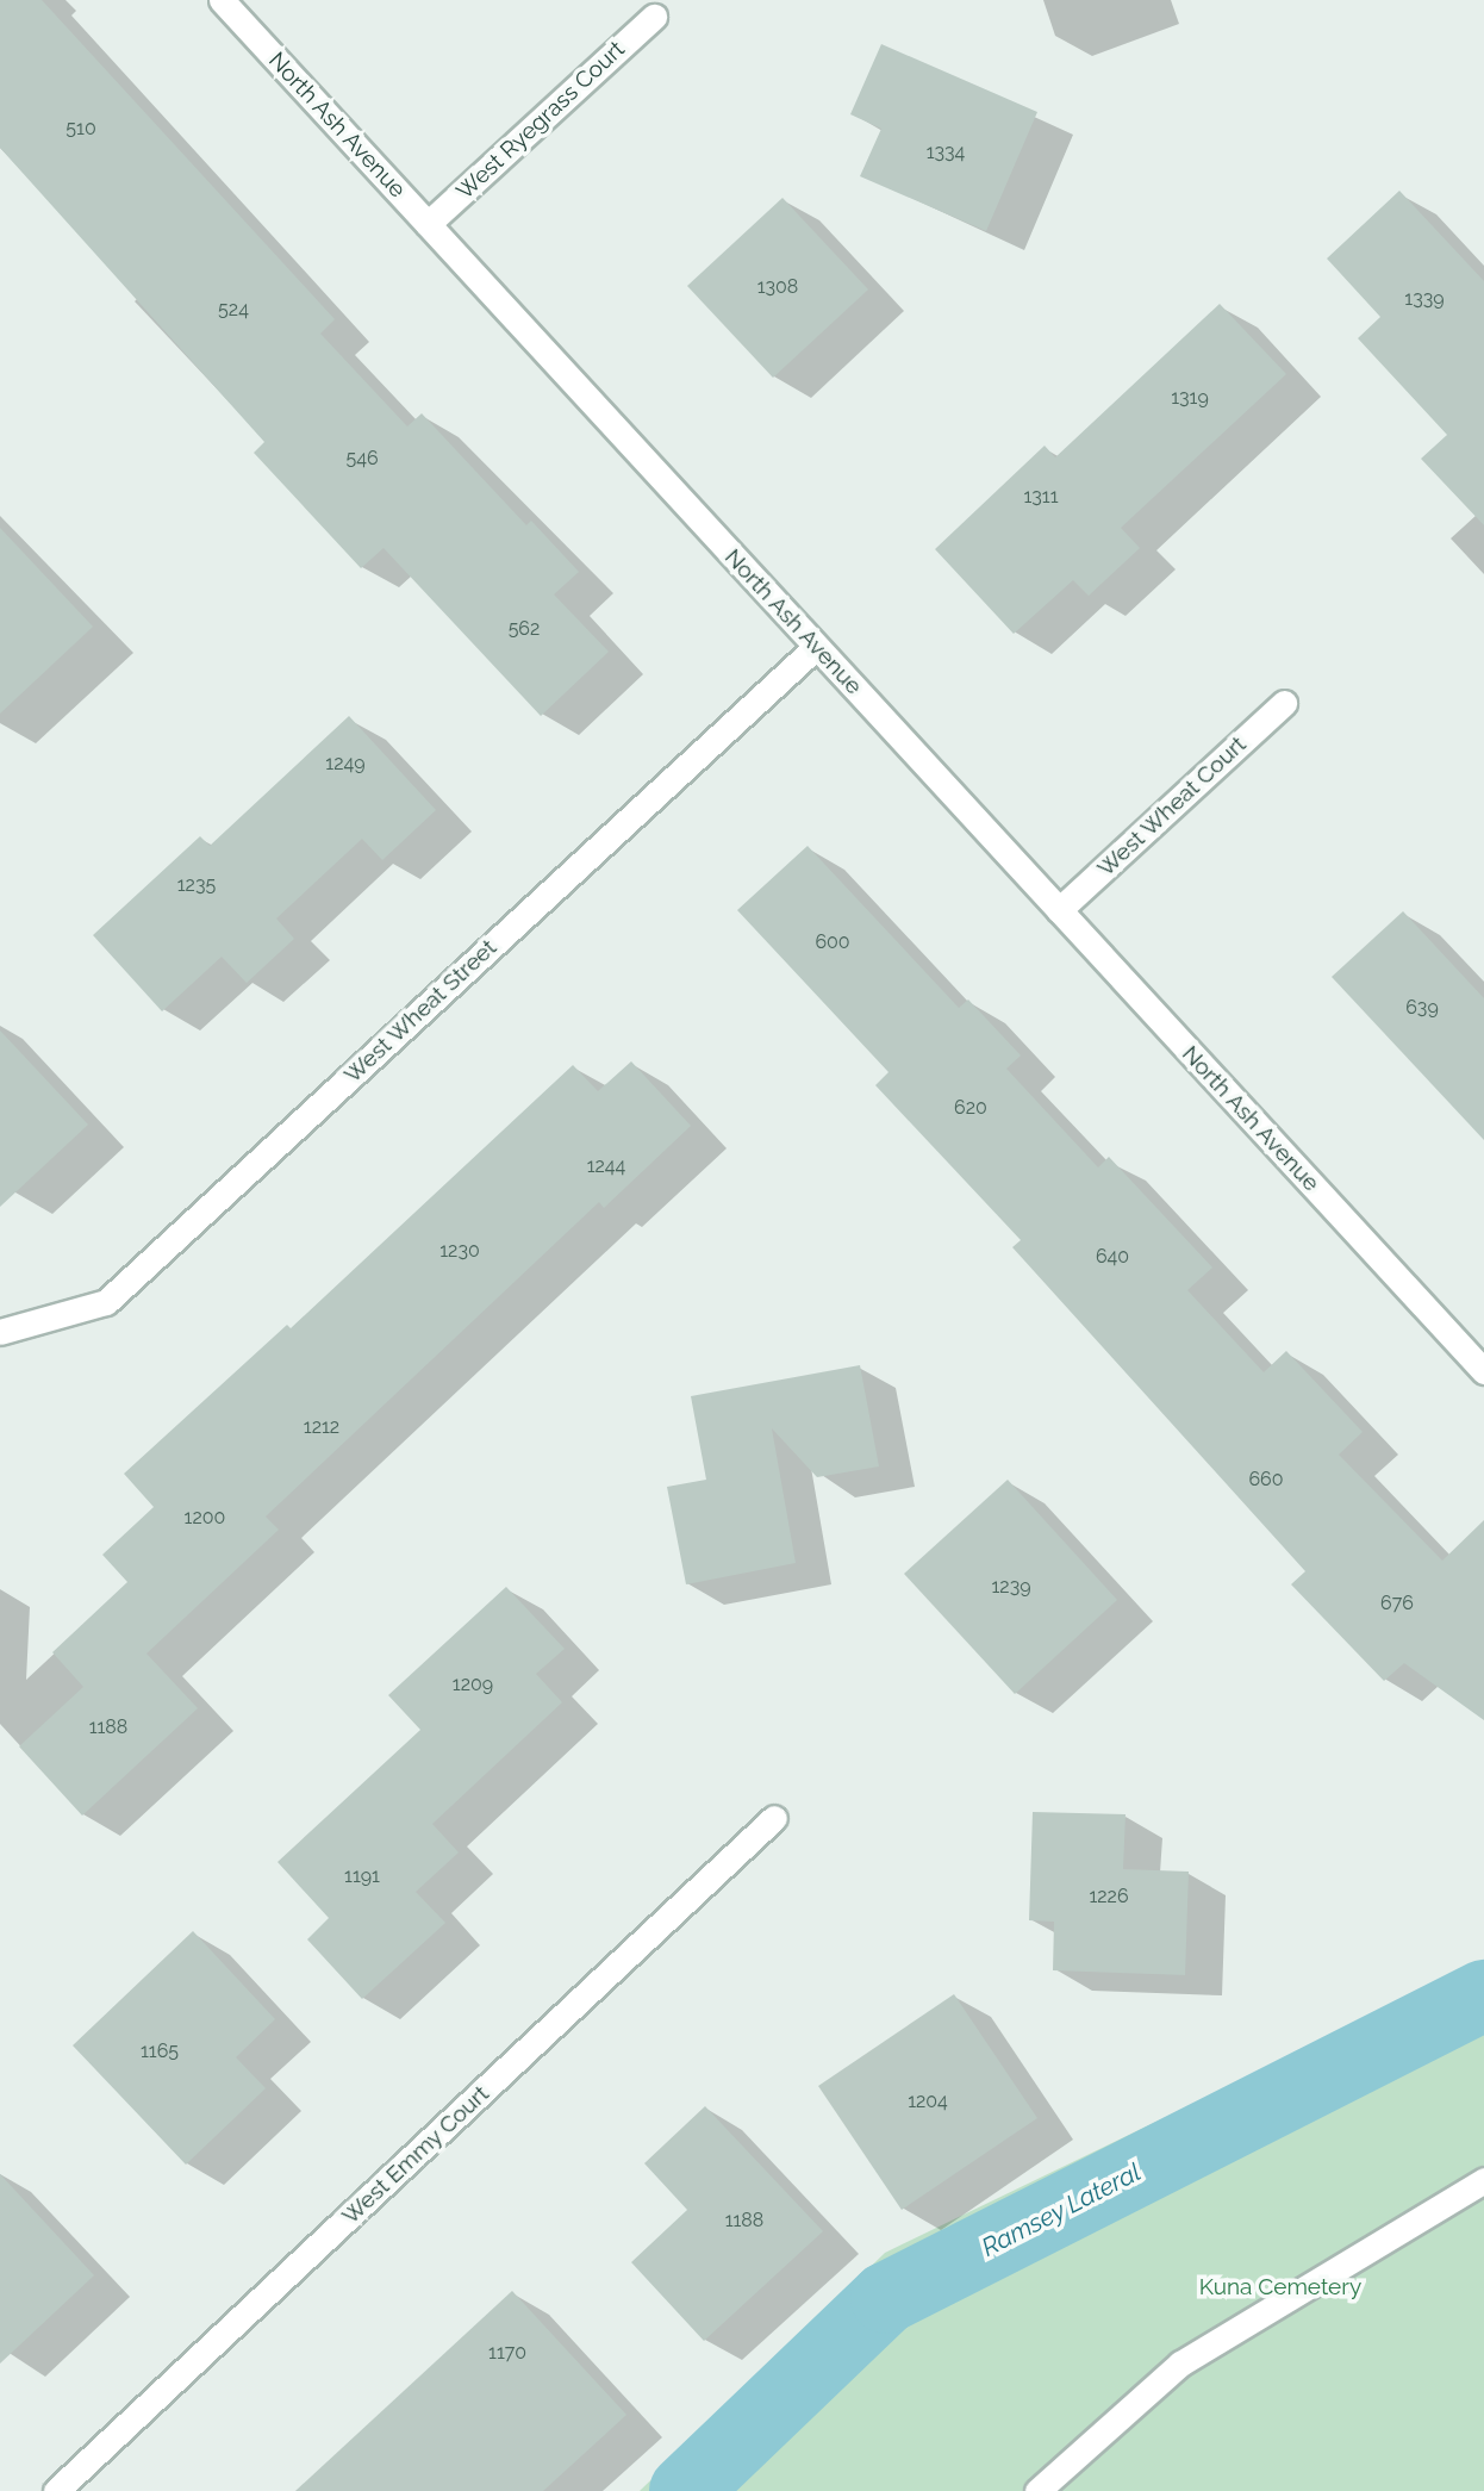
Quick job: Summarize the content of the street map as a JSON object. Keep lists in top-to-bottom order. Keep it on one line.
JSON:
{"streets":{"street":["West Ryegrass Court","North Ash Avenue","West Wheat Court","West Wheat Street","West Emmy Court"]},"crossings":[["West Ryegrass Court","North Ash Avenue"],["North Ash Avenue","West Wheat Court"],["North Ash Avenue","West Wheat Street"]],"water":["Ramsey Lateral"],"parks":["Kuna Cemetery"],"house_numbers":["510","1334","1308","1339","524","1319","546","1311","562","1249","1235","600","639","620","1244","1230","640","1212","660","1200","1239","676","1209","1188","1191","1226","1165","1204","1188","1170"]}
